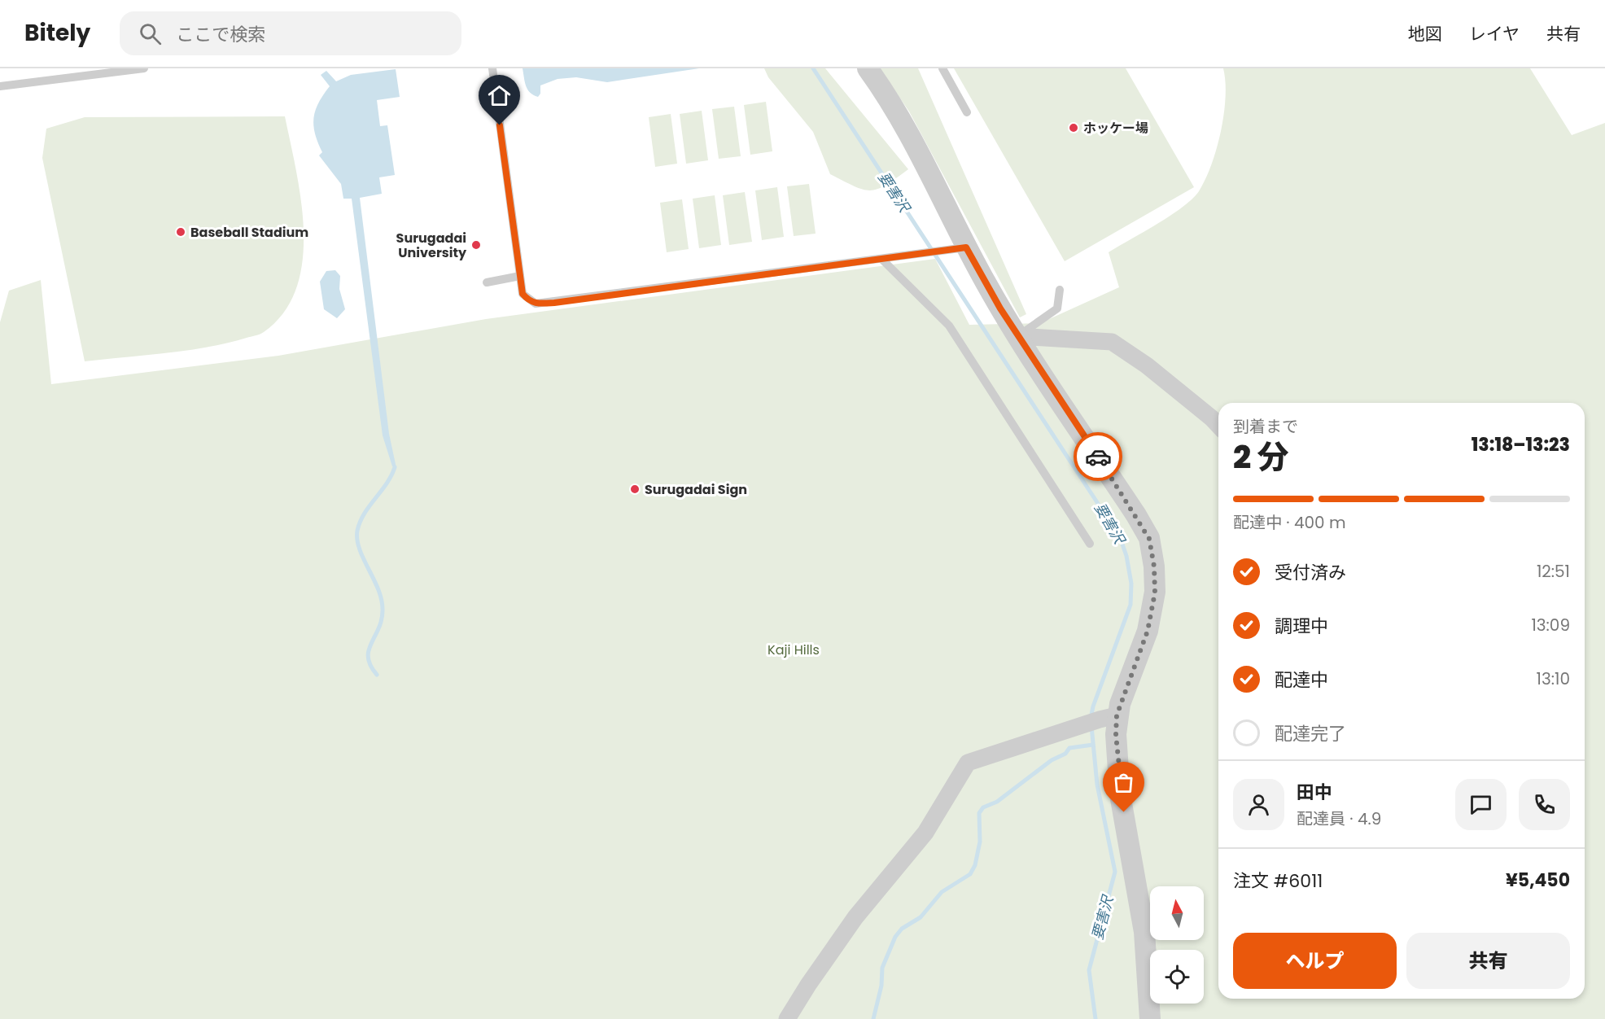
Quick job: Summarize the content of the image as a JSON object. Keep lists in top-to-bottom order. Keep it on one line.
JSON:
{"water":["要害沢"],"parks":["Kaji Hills"],"places":["ホッケー場","Baseball Stadium","Surugadai University","Surugadai Sign"],"north":"top","page":{"header":"Bitely","search":"ここで検索","nav":["地図","レイヤ","共有"],"heading":["2 分","到着まで","13:18–13:23"],"panel":["田中","配達員 · 4.9","注文 #6011","¥5,450"],"bar":"配達中 · 400 m","list":[["受付済み","12:51"],["調理中","13:09"],["配達中","13:10"],"配達完了"],"buttons":["ヘルプ","共有"]}}
